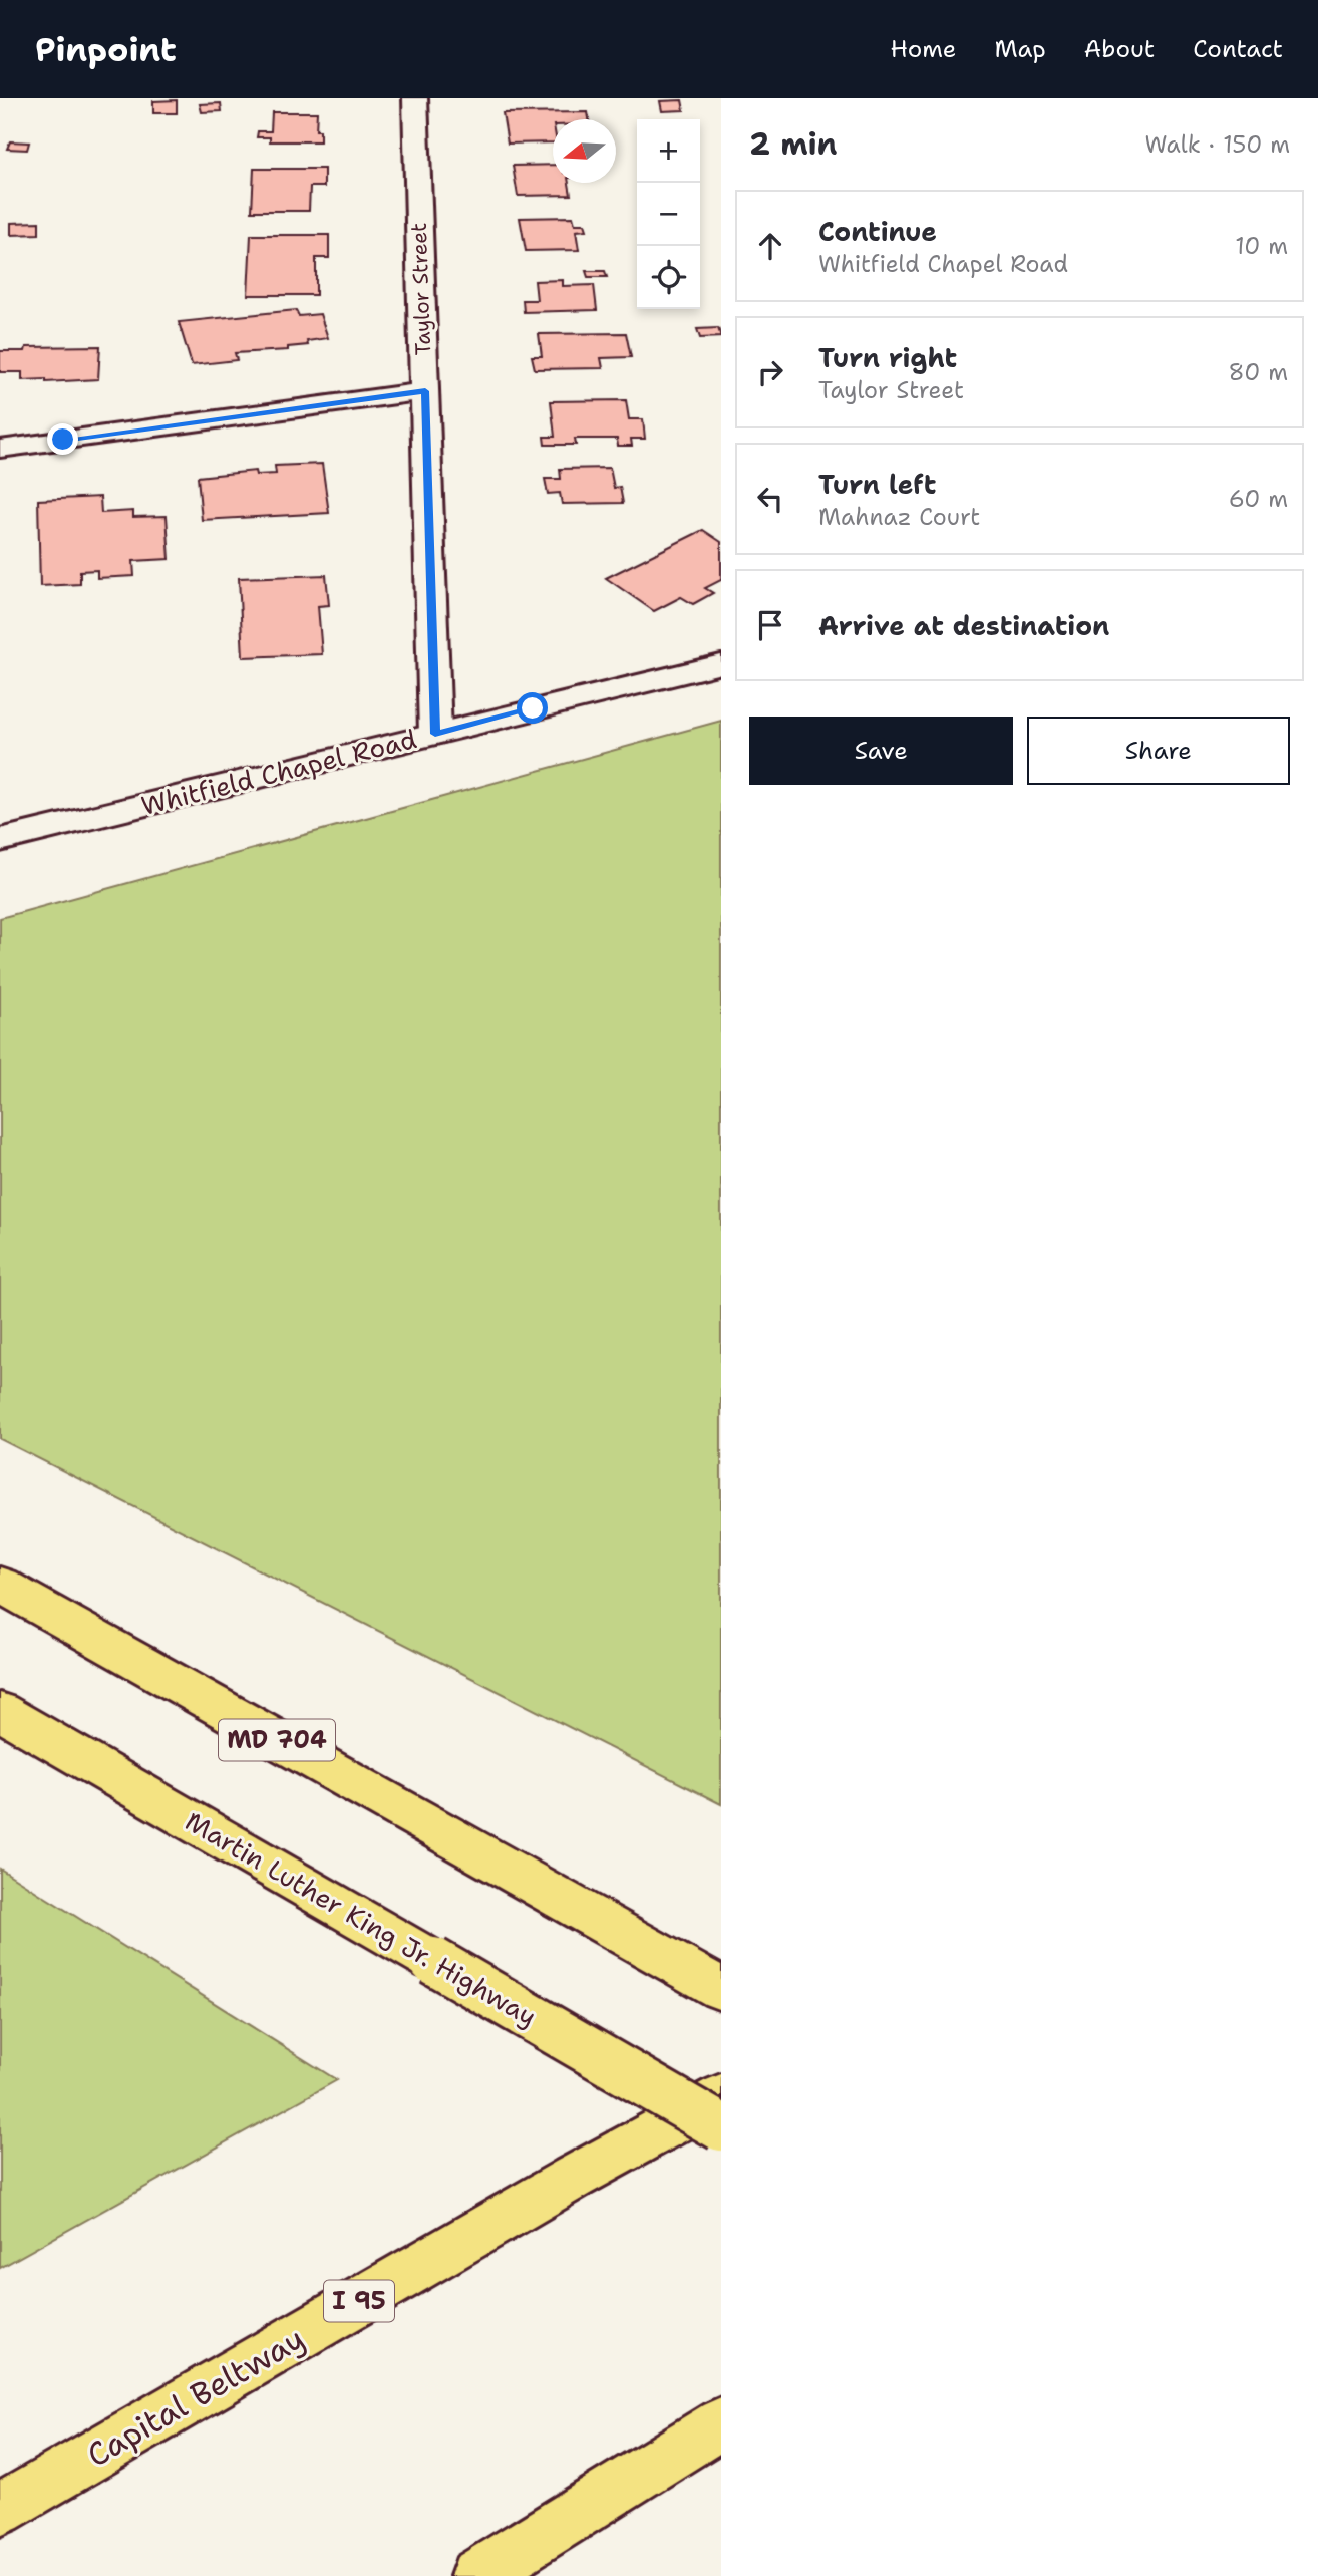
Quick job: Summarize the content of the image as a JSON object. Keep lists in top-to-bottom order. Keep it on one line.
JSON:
{"streets":{"main road":["MD 704","Martin Luther King Jr. Highway","I 95","Capital Beltway"],"street":["Taylor Street","Whitfield Chapel Road"]},"crossings":[["Taylor Street","Whitfield Chapel Road"]],"north":"left","page":{"header":"Pinpoint","nav":["Home","Map","About","Contact"],"heading":["2 min","Walk · 150 m"],"map_buttons":["+","−"],"list":[["Continue","Whitfield Chapel Road","10 m"],["Turn right","Taylor Street","80 m"],["Turn left","Mahnaz Court","60 m"],"Arrive at destination"],"buttons":["Save","Share"]}}
